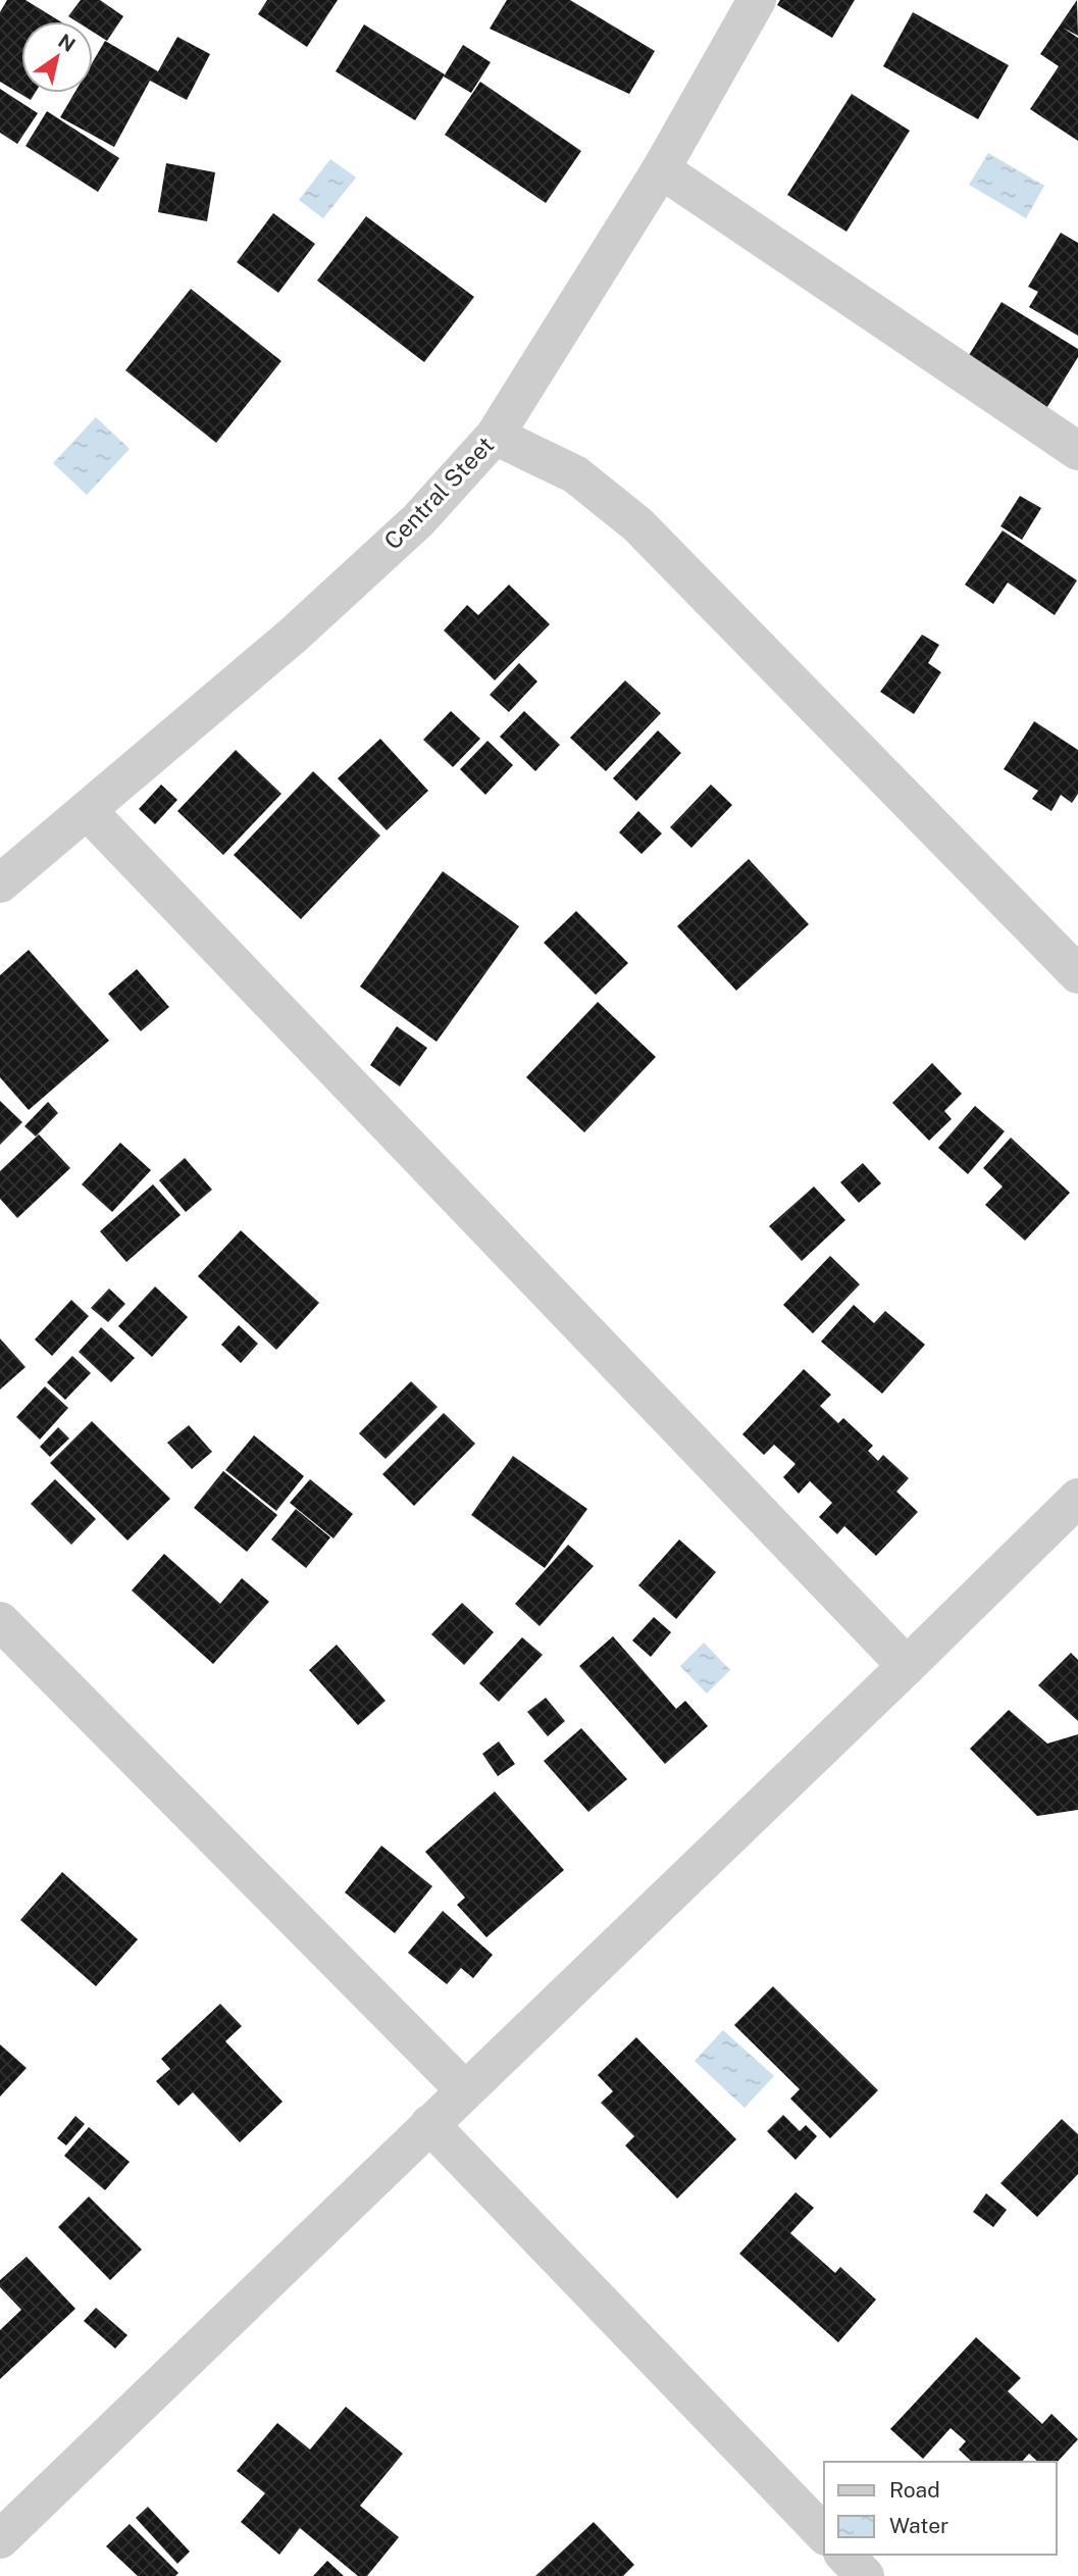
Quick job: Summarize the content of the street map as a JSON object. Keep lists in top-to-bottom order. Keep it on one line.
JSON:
{"streets":{"street":["Central Steet"]},"legend":["Road","Water"],"north":"top right"}
